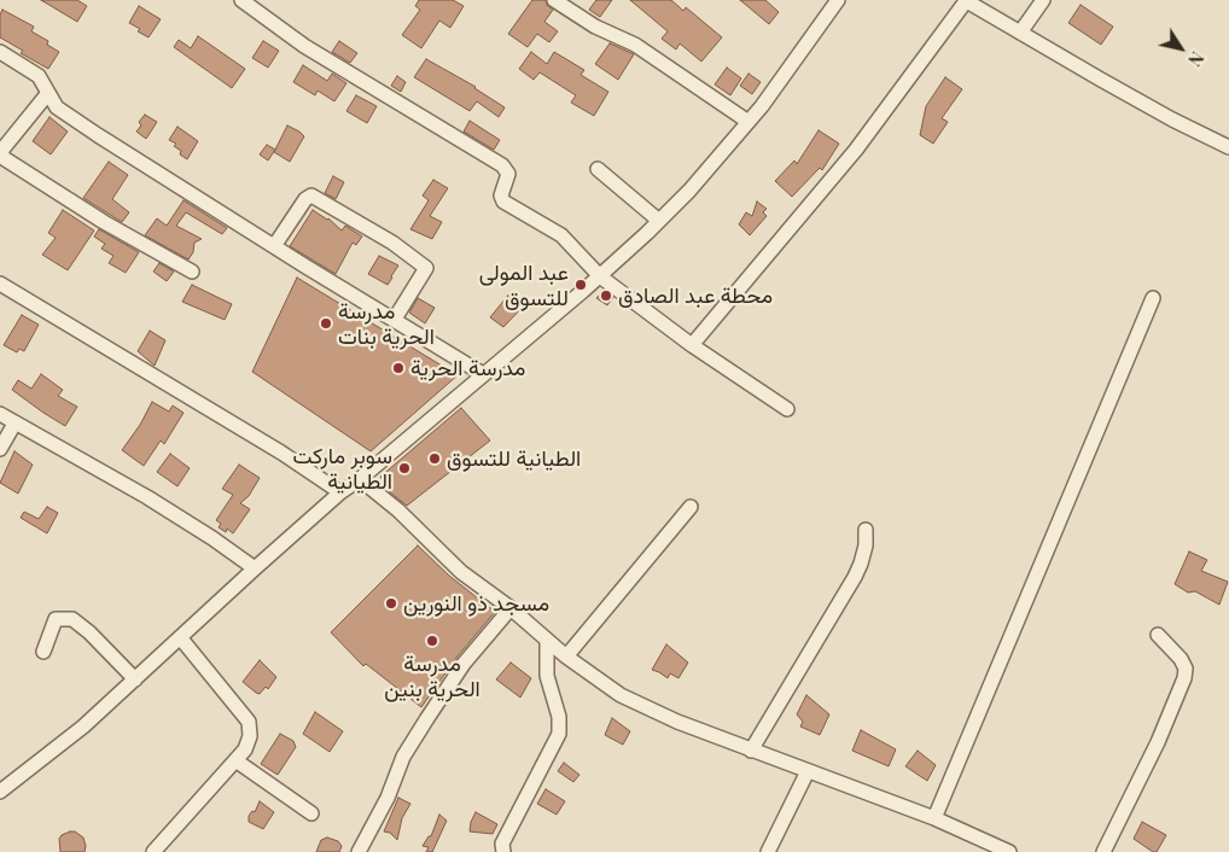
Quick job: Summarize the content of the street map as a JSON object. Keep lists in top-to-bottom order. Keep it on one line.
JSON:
{"places":["عبد المولى للتسوق","محطة عبد الصادق","مدرسة الحرية بنات","مدرسة الحرية","الطيانية للتسوق","سوبر ماركت الطيانية","مسجد ذو النورين","مدرسة الحرية بنين"],"north":"bottom right"}
